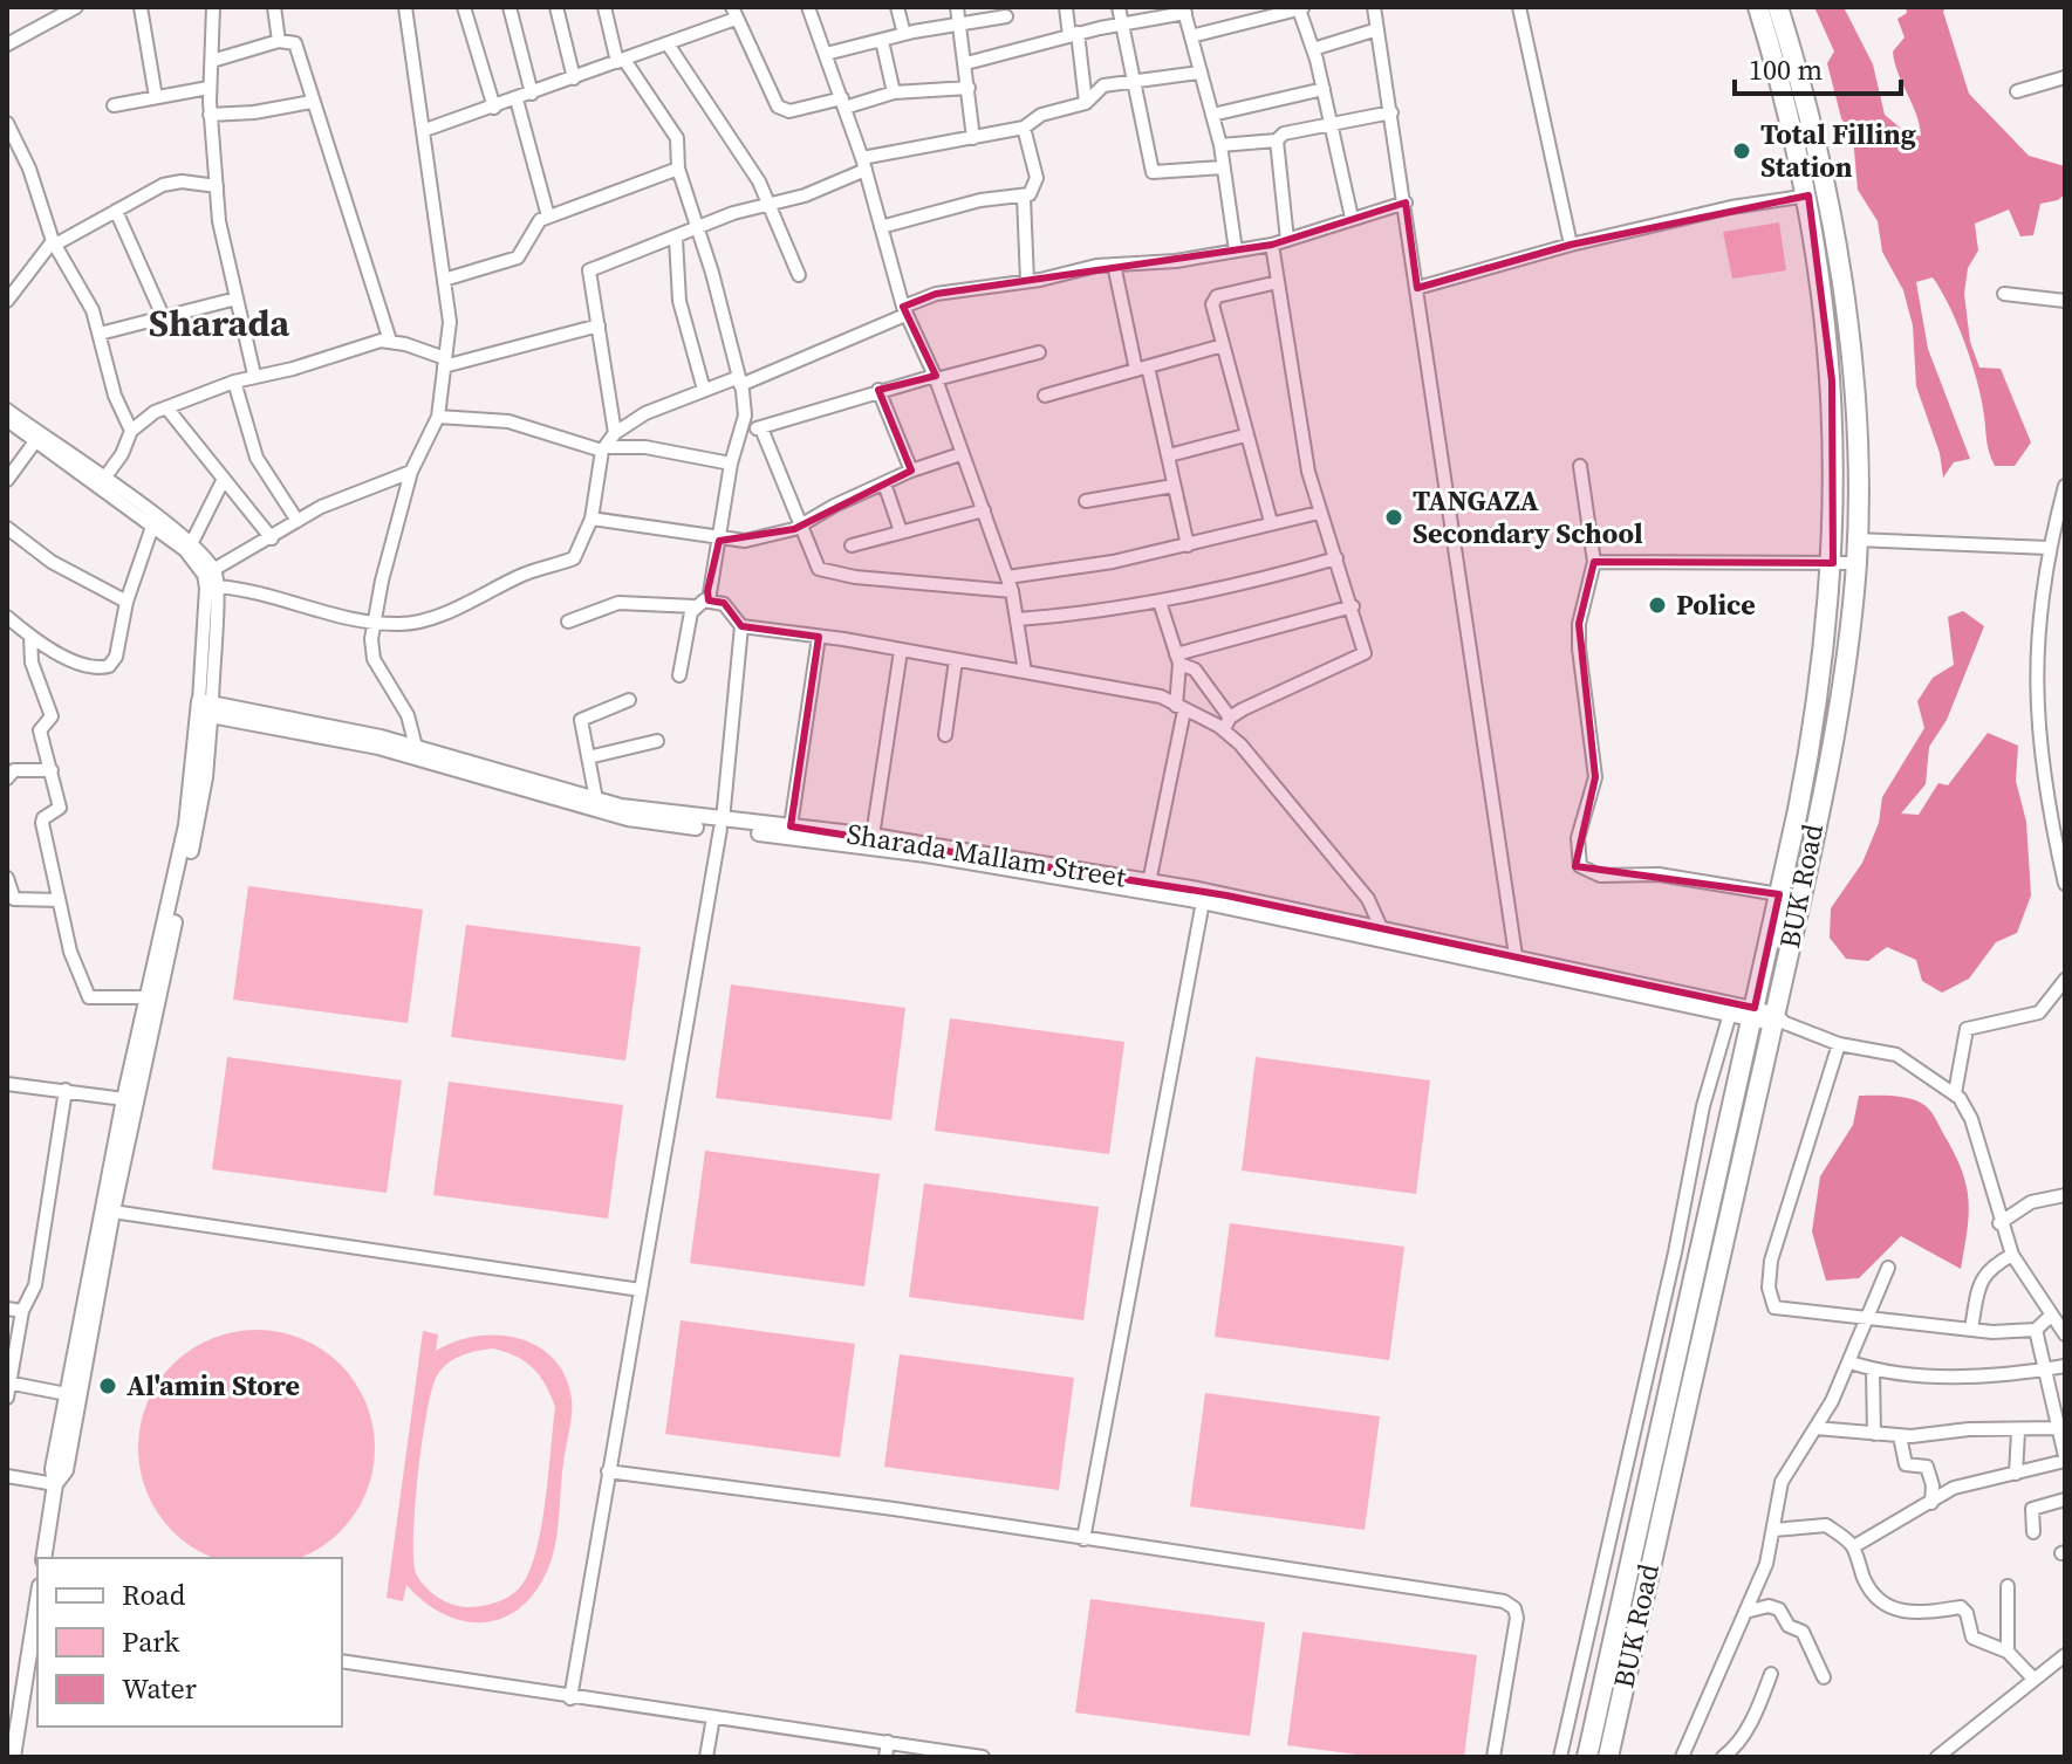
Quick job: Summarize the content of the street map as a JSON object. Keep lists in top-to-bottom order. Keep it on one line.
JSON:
{"streets":{"main road":["BUK Road"],"street":["Sharada Mallam Street"]},"crossings":[["Sharada Mallam Street","BUK Road"]],"districts":["Sharada"],"places":["Total Filling Station","TANGAZA Secondary School","Police","Al'amin Store"],"legend":["Road","Park","Water"],"scale_bar":"100 m"}
